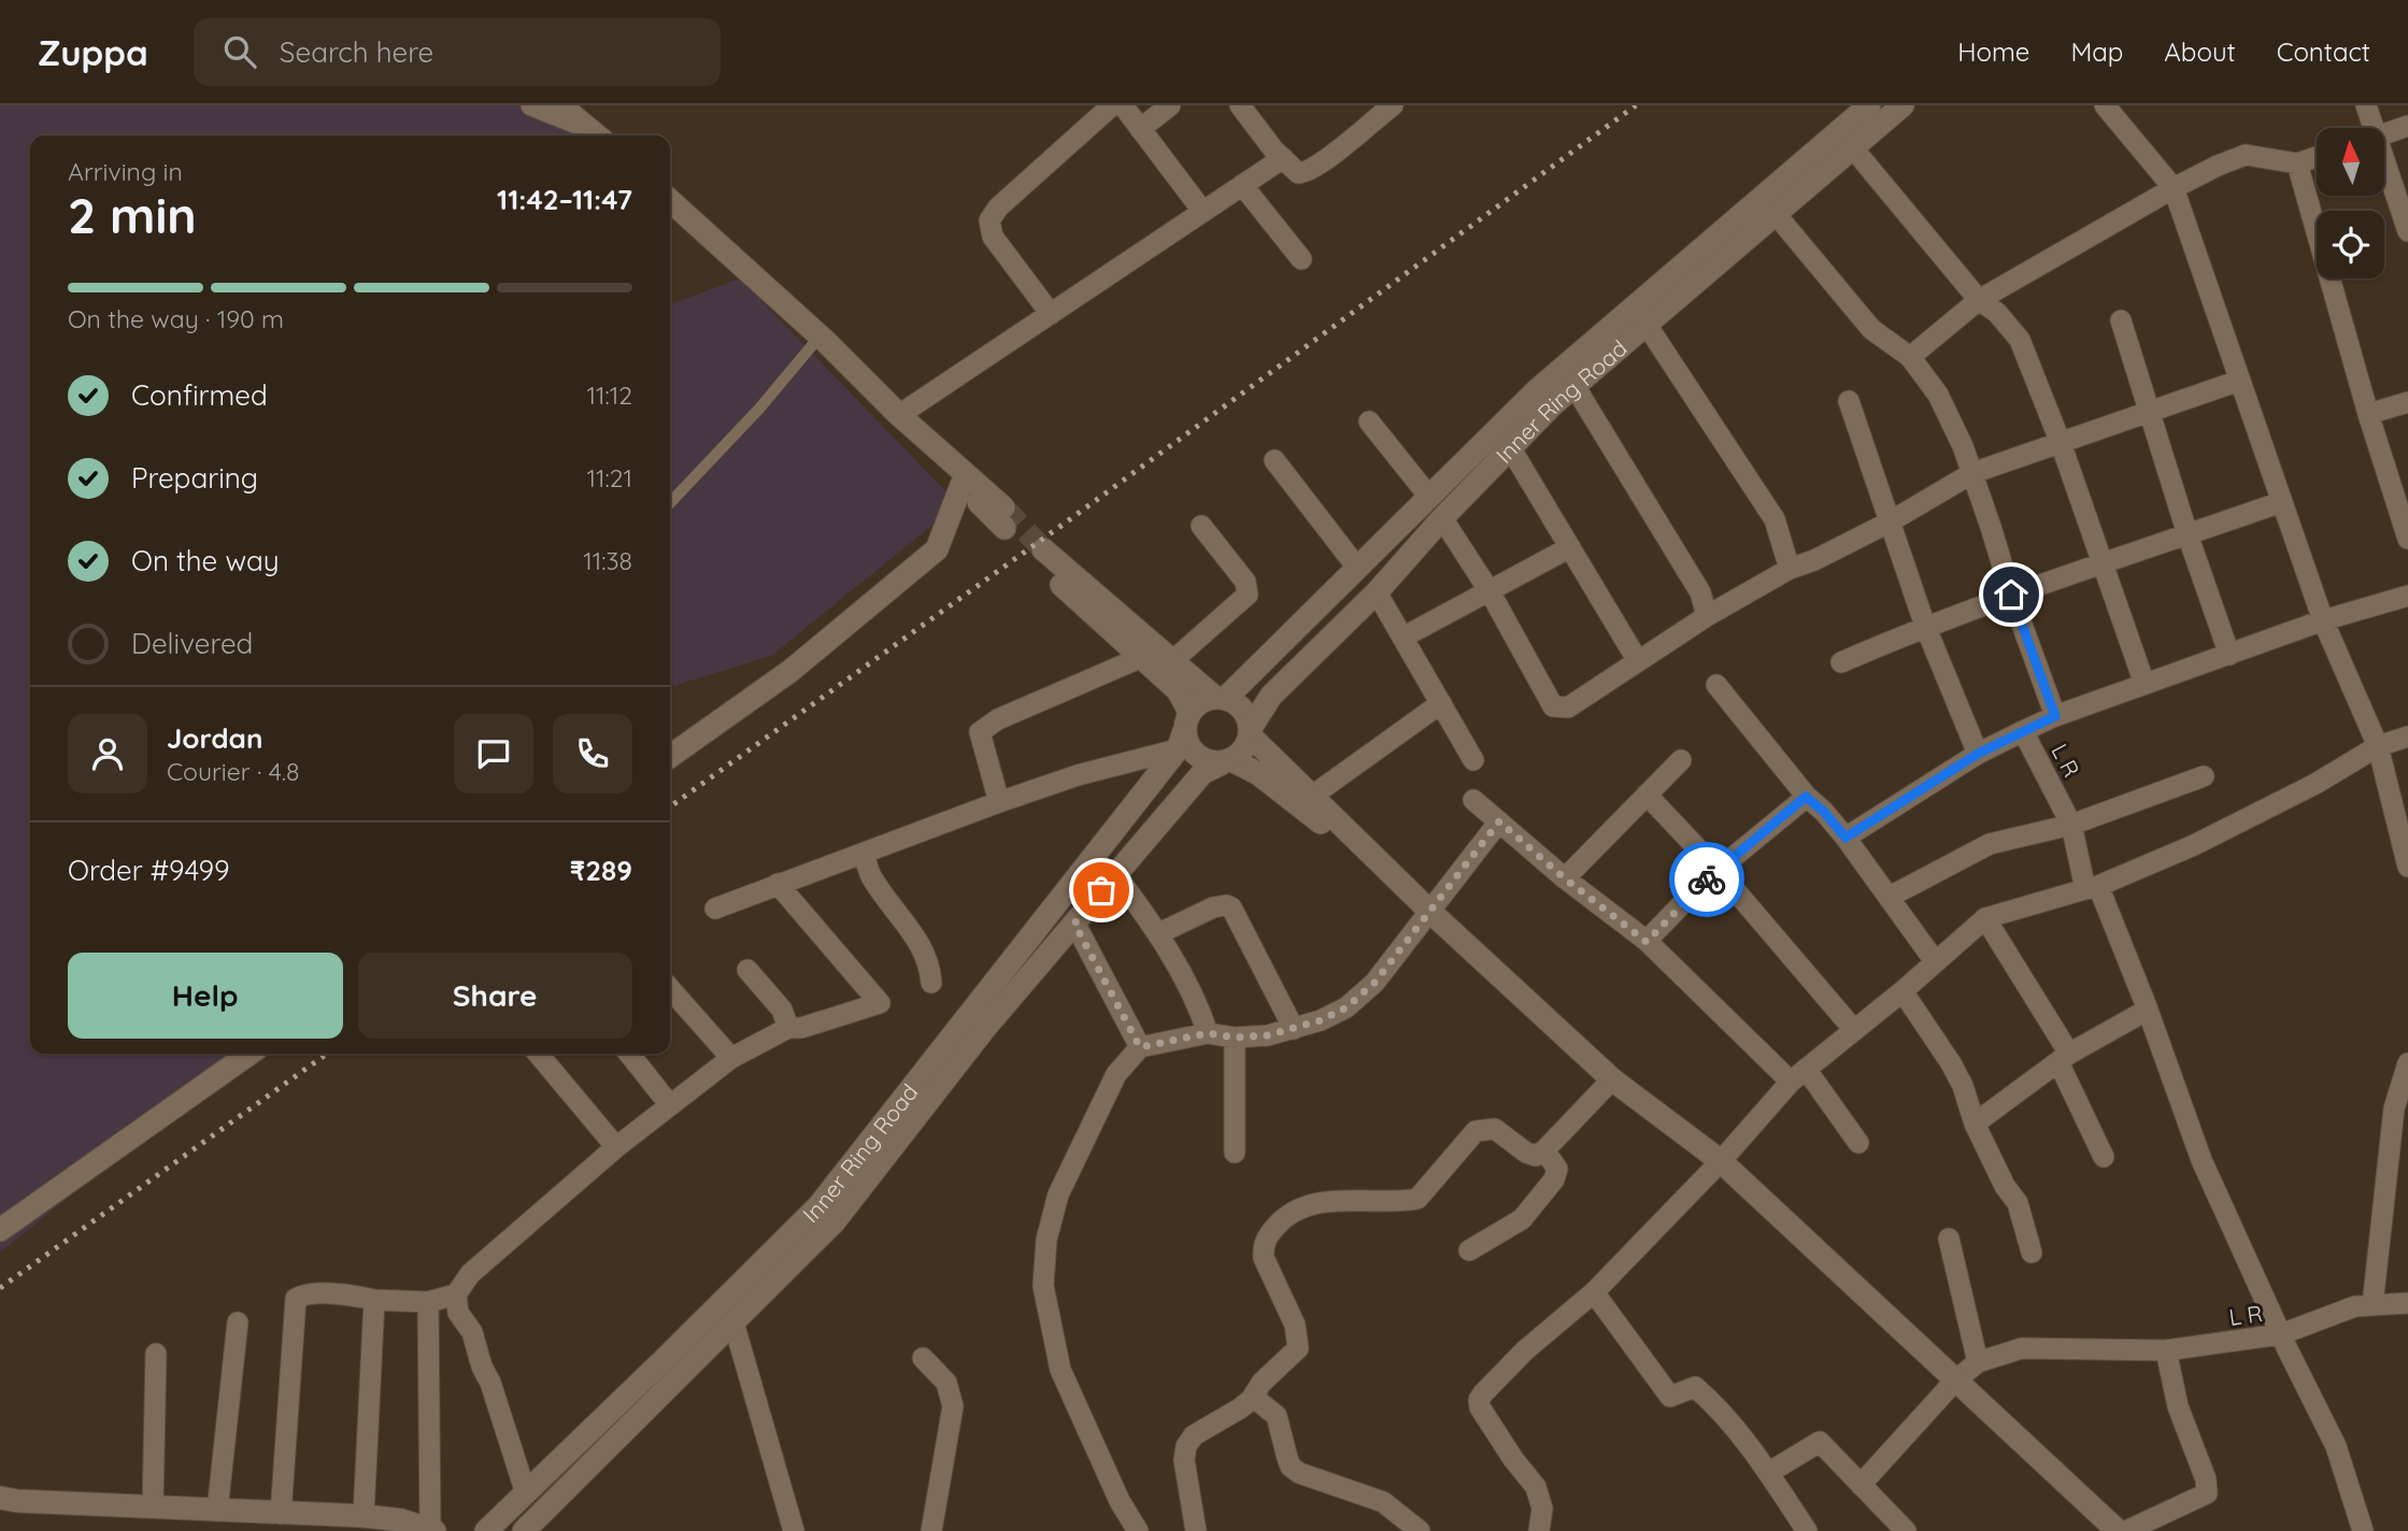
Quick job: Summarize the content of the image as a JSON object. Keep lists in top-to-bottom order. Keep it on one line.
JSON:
{"streets":{"main road":["Inner Ring Road"],"street":["L R"]},"crossings":[["Inner Ring Road","L R"]],"north":"top","page":{"header":"Zuppa","search":"Search here","nav":["Home","Map","About","Contact"],"heading":["2 min","Arriving in","11:42–11:47"],"panel":["Jordan","Courier · 4.8","Order #9499","₹289"],"bar":"On the way · 190 m","list":[["Confirmed","11:12"],["Preparing","11:21"],["On the way","11:38"],"Delivered"],"buttons":["Help","Share"]}}
